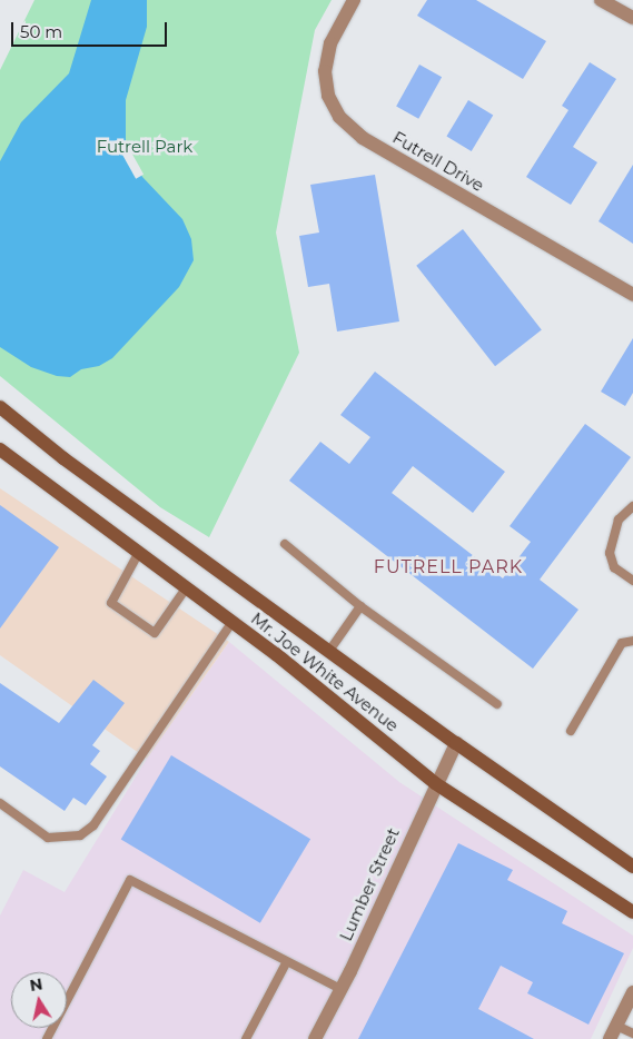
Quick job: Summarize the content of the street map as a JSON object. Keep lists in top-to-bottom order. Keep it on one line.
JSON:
{"streets":{"main road":["Mr. Joe White Avenue"],"street":["Futrell Drive","Lumber Street"]},"crossings":[["Mr. Joe White Avenue","Lumber Street"]],"districts":["FUTRELL PARK"],"parks":["Futrell Park"],"scale_bar":"50 m","north":"top"}
